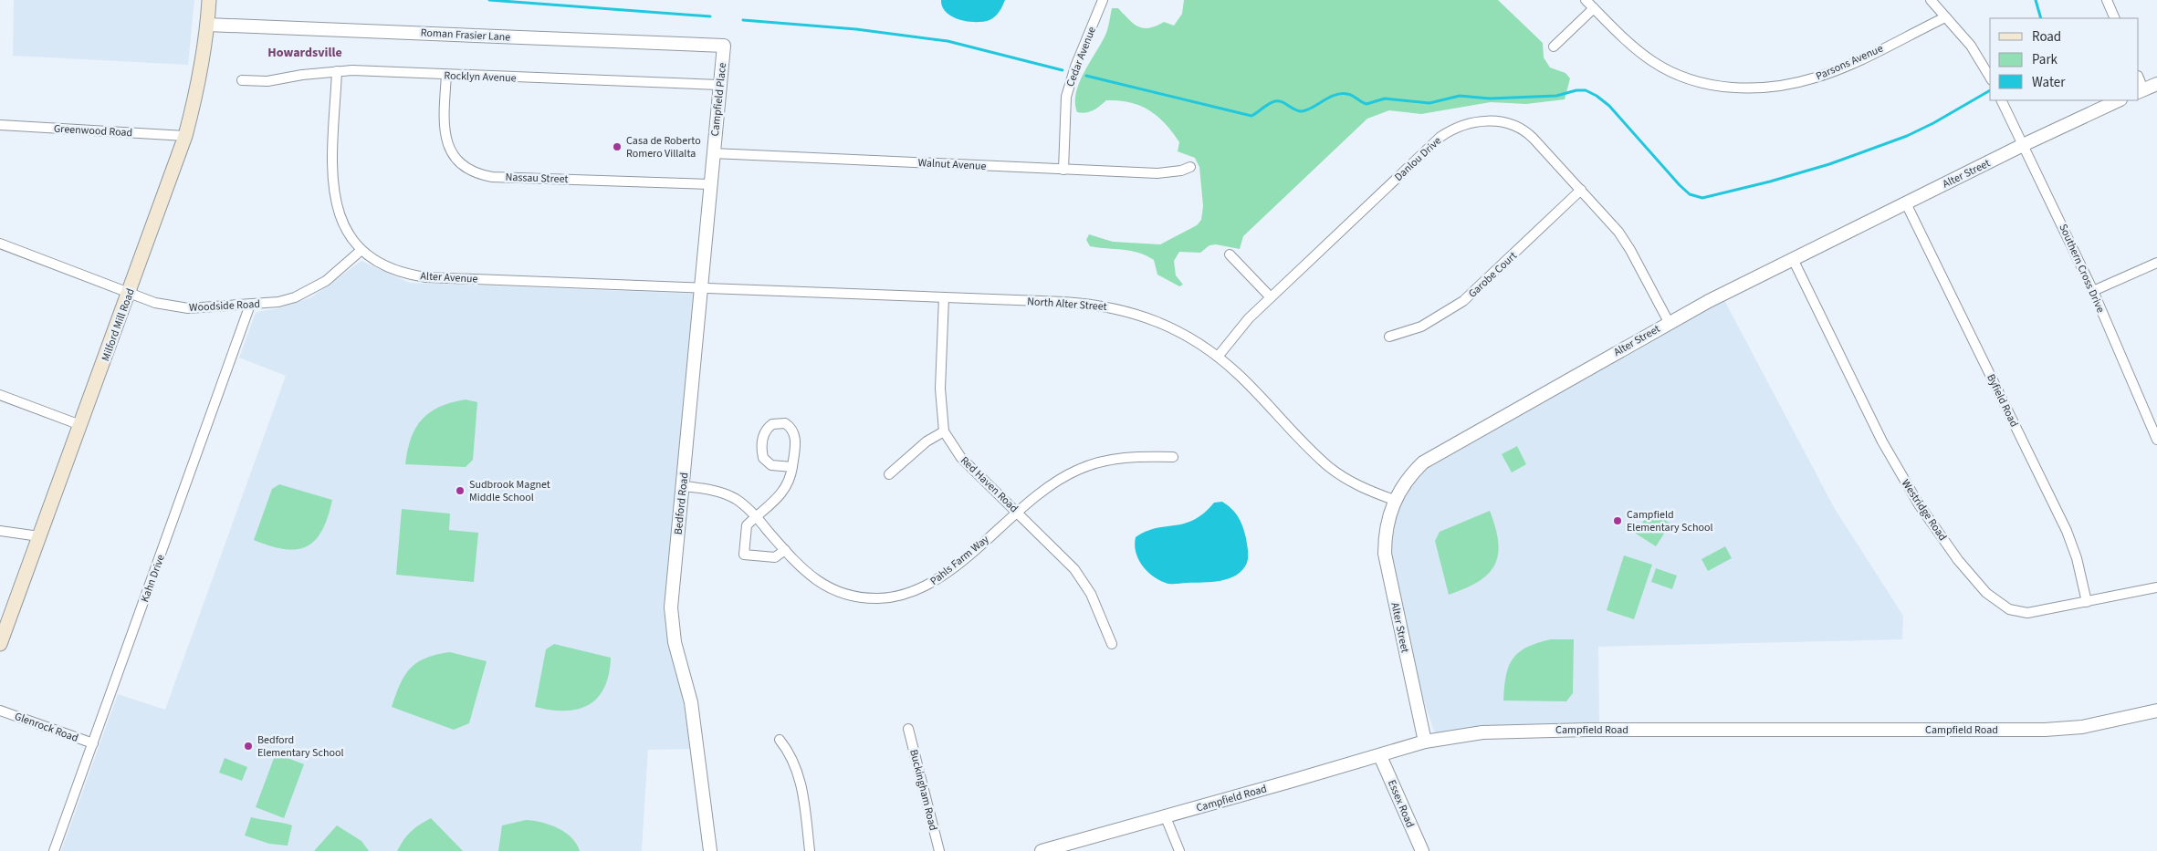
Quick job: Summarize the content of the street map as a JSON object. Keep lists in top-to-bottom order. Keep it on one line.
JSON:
{"streets":{"main road":["Milford Mill Road"],"street":["Roman Frasier Lane","Cedar Avenue","Parsons Avenue","Rocklyn Avenue","Campfield Place","Greenwood Road","Danlou Drive","Walnut Avenue","Alter Street","Nassau Street","Southern Cross Drive","Garobe Court","Alter Avenue","North Alter Street","Woodside Road","Byfield Road","Red Haven Road","Bedford Road","Westridge Road","Pahls Farm Way","Kahn Drive","Glenrock Road","Campfield Road","Buckingham Road","Essex Road"]},"crossings":[["Roman Frasier Lane","Campfield Place"],["Roman Frasier Lane","Milford Mill Road"],["Cedar Avenue","Walnut Avenue"],["Rocklyn Avenue","Campfield Place"],["Rocklyn Avenue","Nassau Street"],["Rocklyn Avenue","Alter Avenue"],["Campfield Place","Walnut Avenue"],["Campfield Place","Bedford Road"],["Greenwood Road","Milford Mill Road"],["Danlou Drive","Alter Street"],["Danlou Drive","Garobe Court"],["Danlou Drive","North Alter Street"],["Walnut Avenue","Bedford Road"],["Alter Street","Southern Cross Drive"],["Alter Street","North Alter Street"],["Alter Street","Byfield Road"],["Alter Street","Westridge Road"],["Alter Street","Campfield Road"],["Nassau Street","Bedford Road"],["Alter Avenue","North Alter Street"],["Alter Avenue","Woodside Road"],["Alter Avenue","Bedford Road"],["North Alter Street","Red Haven Road"],["North Alter Street","Bedford Road"],["Woodside Road","Milford Mill Road"],["Woodside Road","Kahn Drive"],["Byfield Road","Westridge Road"],["Red Haven Road","Pahls Farm Way"],["Bedford Road","Pahls Farm Way"],["Kahn Drive","Glenrock Road"],["Campfield Road","Essex Road"]],"districts":["Howardsville"],"places":["Casa de Roberto Romero Villalta","Sudbrook Magnet Middle School","Campfield Elementary School","Bedford Elementary School"],"legend":["Road","Park","Water"]}
